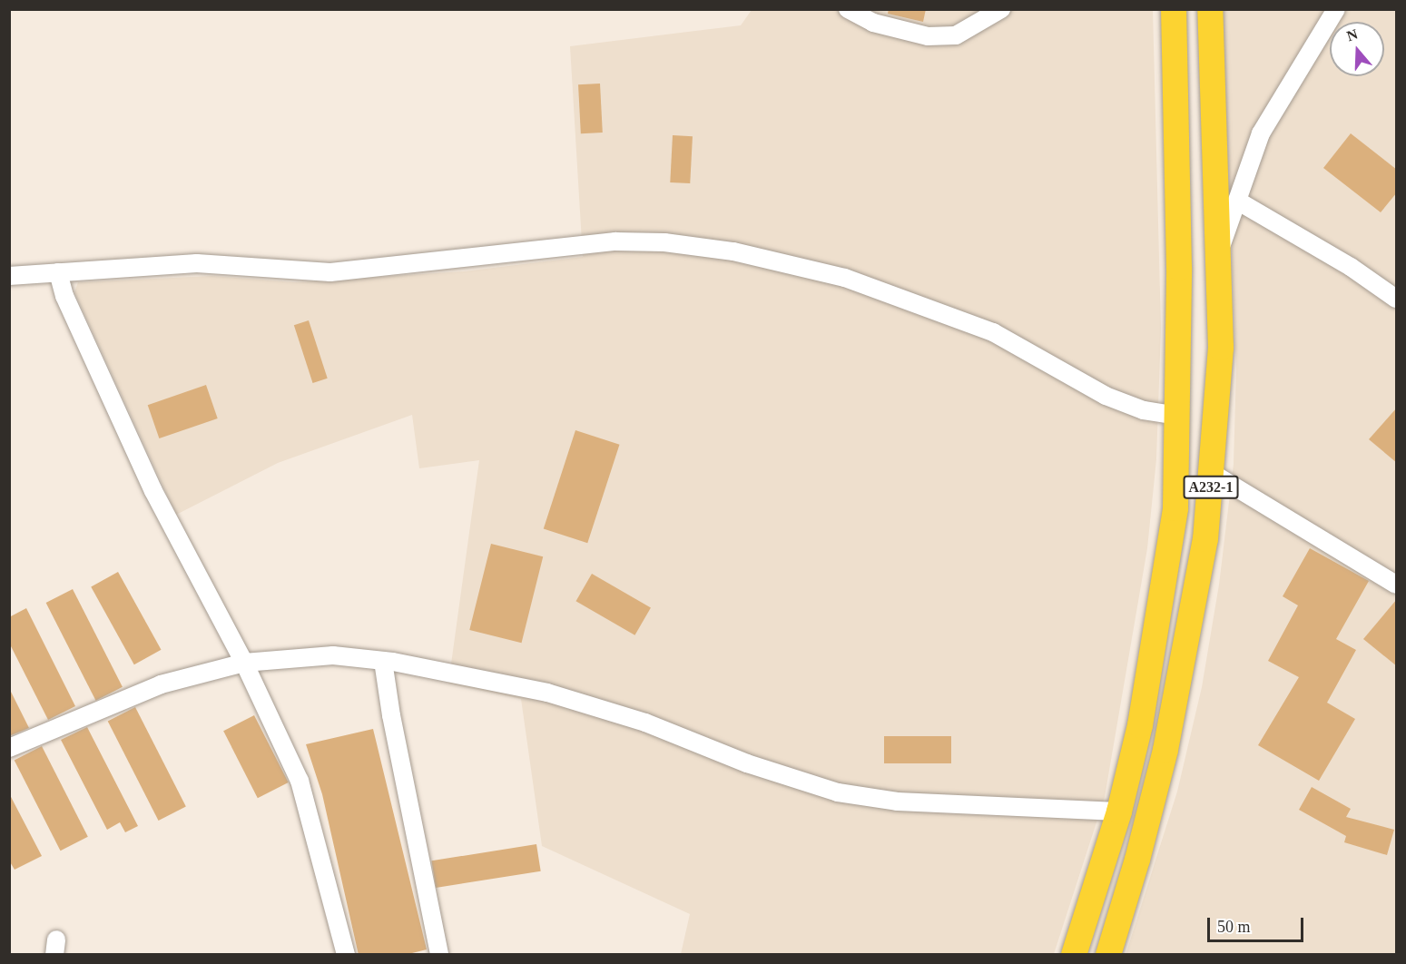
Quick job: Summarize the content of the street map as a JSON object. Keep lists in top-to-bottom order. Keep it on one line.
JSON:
{"streets":{"highway":["A232-1"]},"scale_bar":"50 m","north":"top"}
